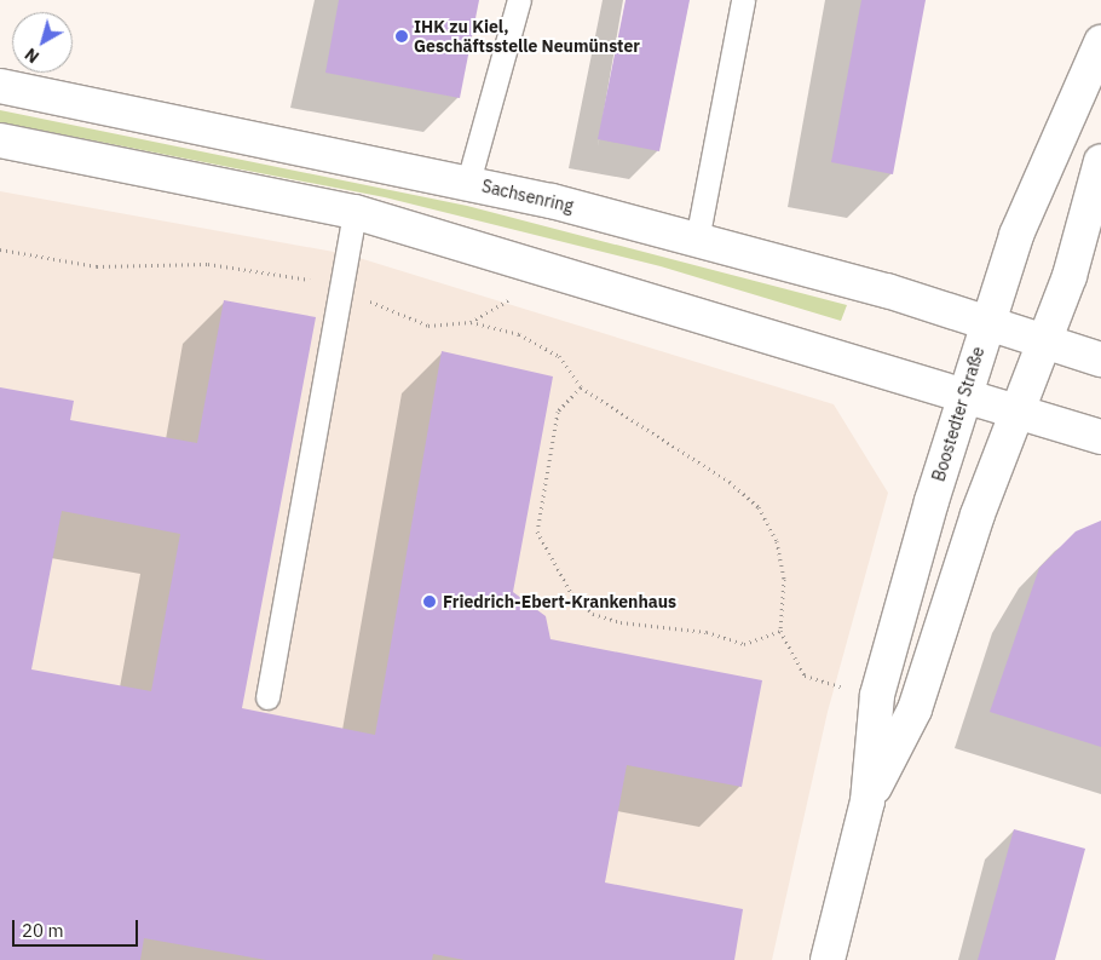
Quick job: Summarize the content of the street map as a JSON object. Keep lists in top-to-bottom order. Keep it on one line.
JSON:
{"streets":{"main road":["Sachsenring","Boostedter Straße"]},"crossings":[["Sachsenring","Boostedter Straße"]],"places":["IHK zu Kiel, Geschäftsstelle Neumünster","Friedrich-Ebert-Krankenhaus"],"scale_bar":"20 m","north":"bottom left"}
